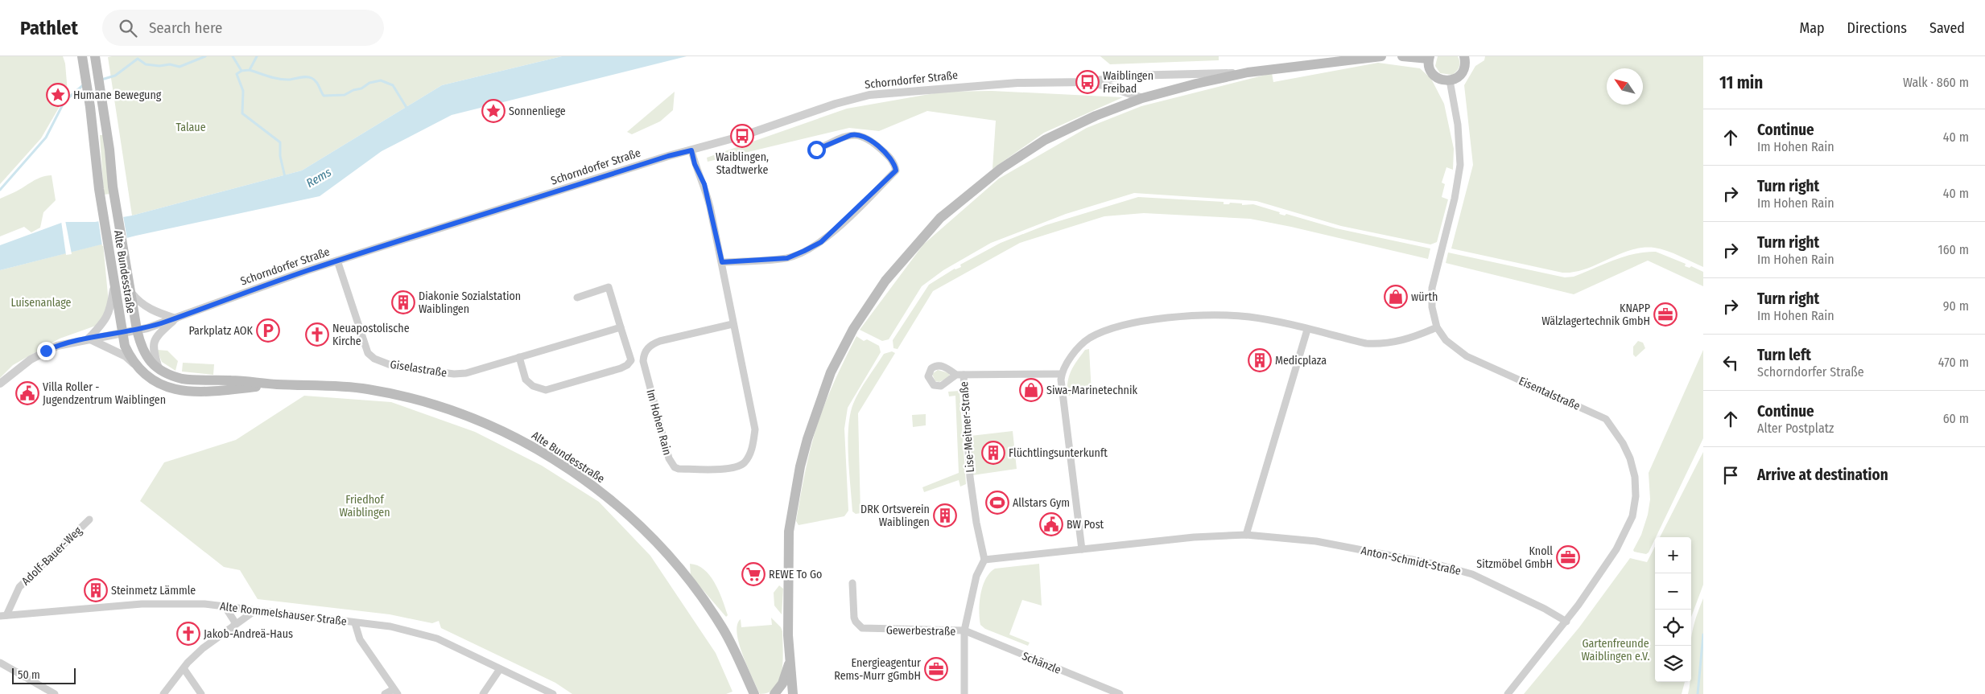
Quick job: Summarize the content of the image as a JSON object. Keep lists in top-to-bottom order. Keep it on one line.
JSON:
{"streets":{"main road":["Schorndorfer Straße","Alte Bundesstraße"],"street":["Giselastraße","Eisentalstraße","Im Hohen Rain","Lise-Meitner-Straße","Adolf-Bauer-Weg","Anton-Schmidt-Straße","Alte Rommelshauser Straße","Gewerbestraße","Schänzle"]},"crossings":[["Schorndorfer Straße","Alte Bundesstraße"],["Schorndorfer Straße","Giselastraße"],["Schorndorfer Straße","Im Hohen Rain"],["Eisentalstraße","Anton-Schmidt-Straße"],["Lise-Meitner-Straße","Anton-Schmidt-Straße"],["Adolf-Bauer-Weg","Alte Rommelshauser Straße"],["Gewerbestraße","Schänzle"]],"water":["Rems"],"parks":["Talaue","Luisenanlage","Friedhof Waiblingen","Gartenfreunde Waiblingen e.V."],"places":{"bus stop":["Waiblingen Freibad","Waiblingen, Stadtwerke"],"place":["Humane Bewegung","Sonnenliege"],"shop":["würth","Siwa-Marinetechnik"],"building":["Diakonie Sozialstation Waiblingen","Medicplaza","Flüchtlingsunterkunft","DRK Ortsverein Waiblingen","Steinmetz Lämmle"],"office":["KNAPP Wälzlagertechnik GmbH","Knoll Sitzmöbel GmbH","Energieagentur Rems-Murr gGmbH"],"parking":["Parkplatz AOK"],"church":["Neuapostolische Kirche","Jakob-Andreä-Haus"],"public building":["Villa Roller - Jugendzentrum Waiblingen","BW Post"],"sports":["Allstars Gym"],"supermarket":["REWE To Go"]},"scale_bar":"50 m","north":"top left","page":{"header":"Pathlet","search":"Search here","nav":["Map","Directions","Saved"],"heading":["11 min","Walk · 860 m"],"list":[["Continue","Im Hohen Rain","40 m"],["Turn right","Im Hohen Rain","40 m"],["Turn right","Im Hohen Rain","160 m"],["Turn right","Im Hohen Rain","90 m"],["Turn left","Schorndorfer Straße","470 m"],["Continue","Alter Postplatz","60 m"],"Arrive at destination"],"map_buttons":["+","−"],"scale":"50 m"}}
